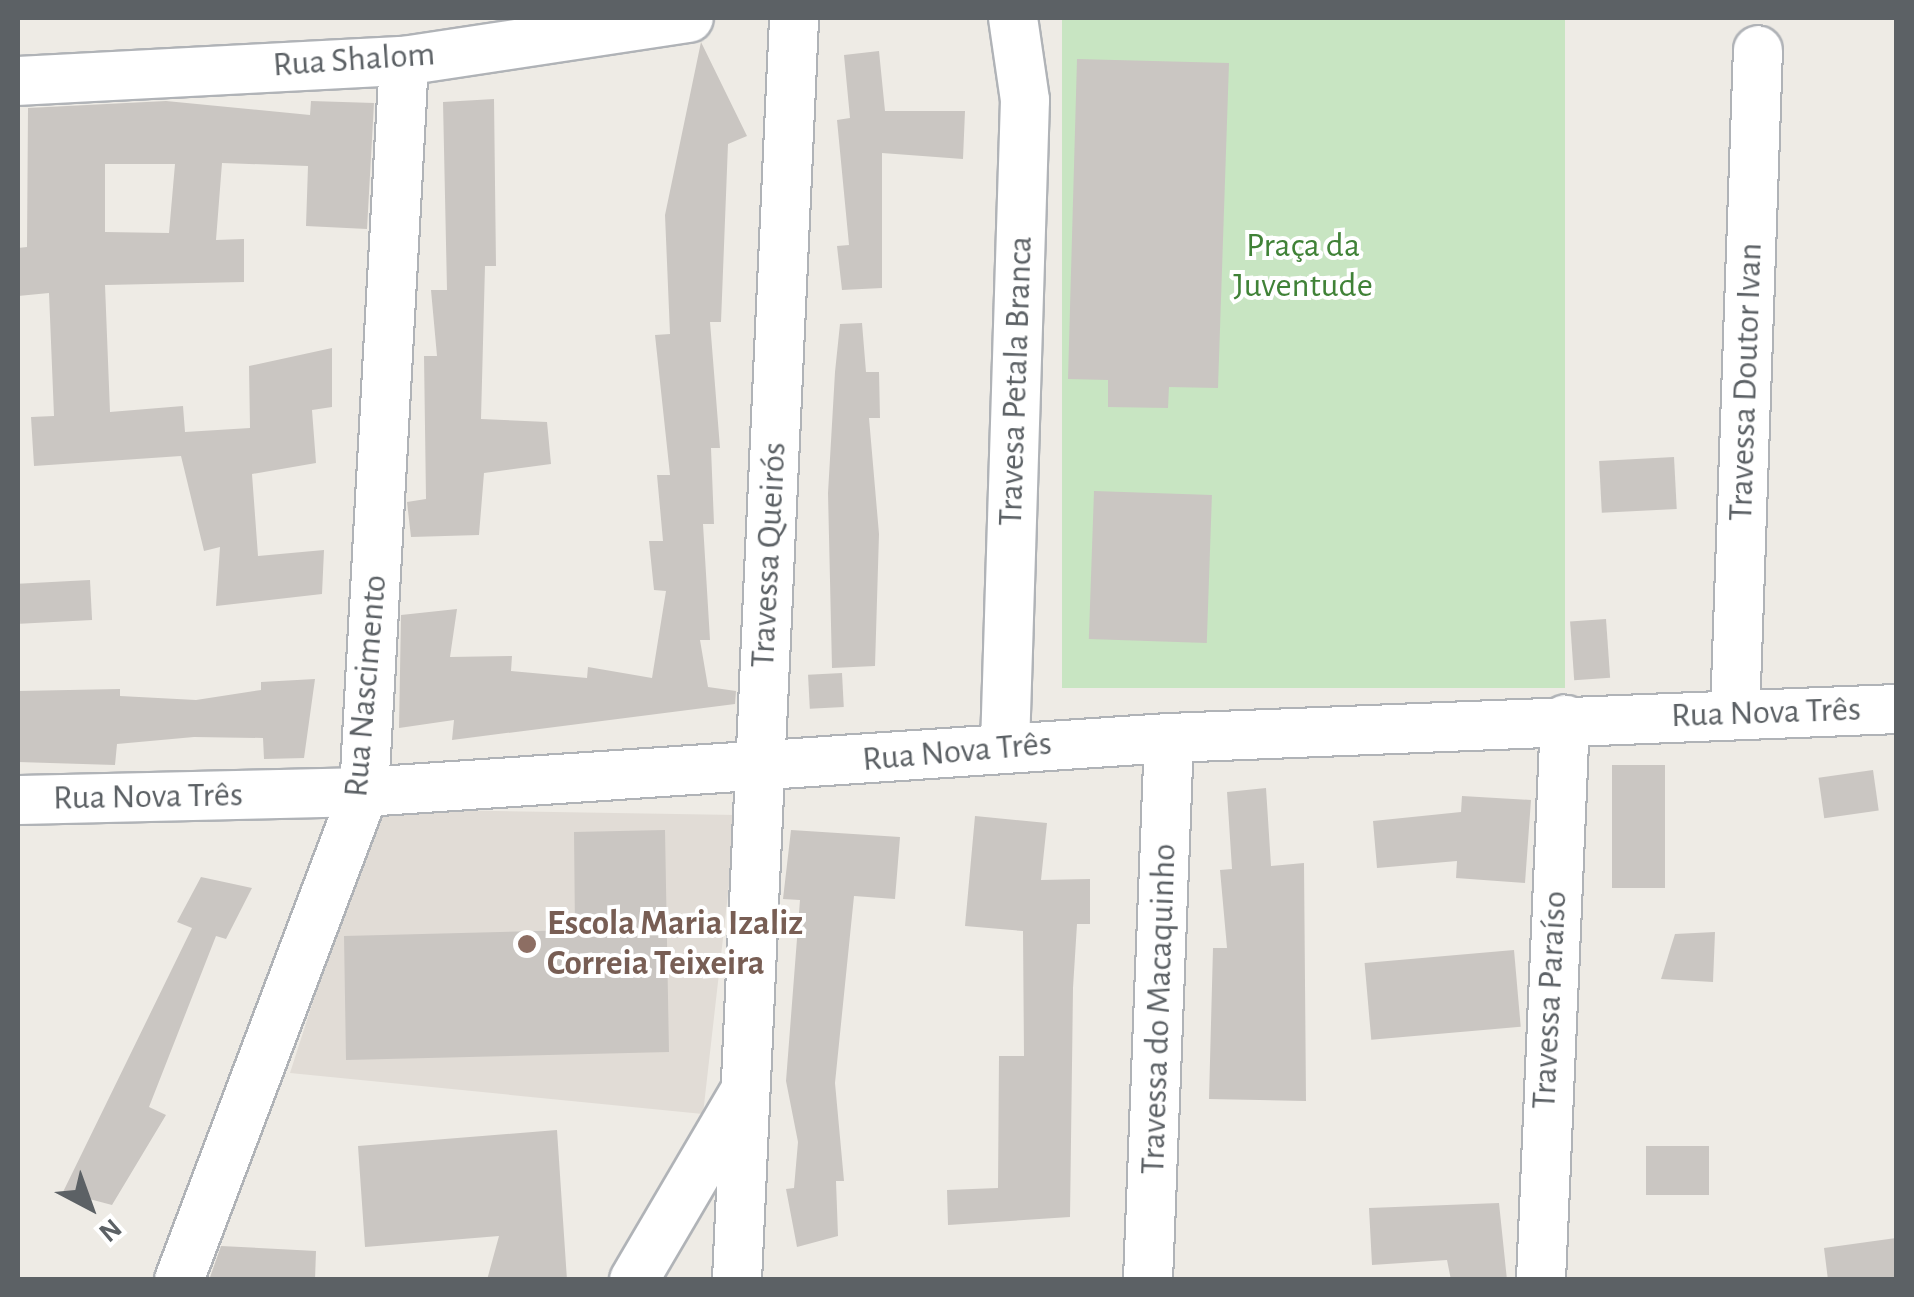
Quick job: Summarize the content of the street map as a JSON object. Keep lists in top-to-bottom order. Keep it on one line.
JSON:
{"streets":{"street":["Rua Shalom","Travesa Petala Branca","Travessa Doutor Ivan","Travessa Queirós","Rua Nascimento","Rua Nova Três","Travessa Paraíso","Travessa do Macaquinho"]},"crossings":[["Rua Shalom","Rua Nascimento"],["Travesa Petala Branca","Rua Nova Três"],["Travessa Doutor Ivan","Rua Nova Três"],["Travessa Queirós","Rua Nova Três"],["Rua Nascimento","Rua Nova Três"],["Rua Nova Três","Travessa Paraíso"],["Rua Nova Três","Travessa do Macaquinho"]],"parks":["Praça da Juventude"],"places":["Escola Maria Izaliz Correia Teixeira"],"north":"bottom right"}
